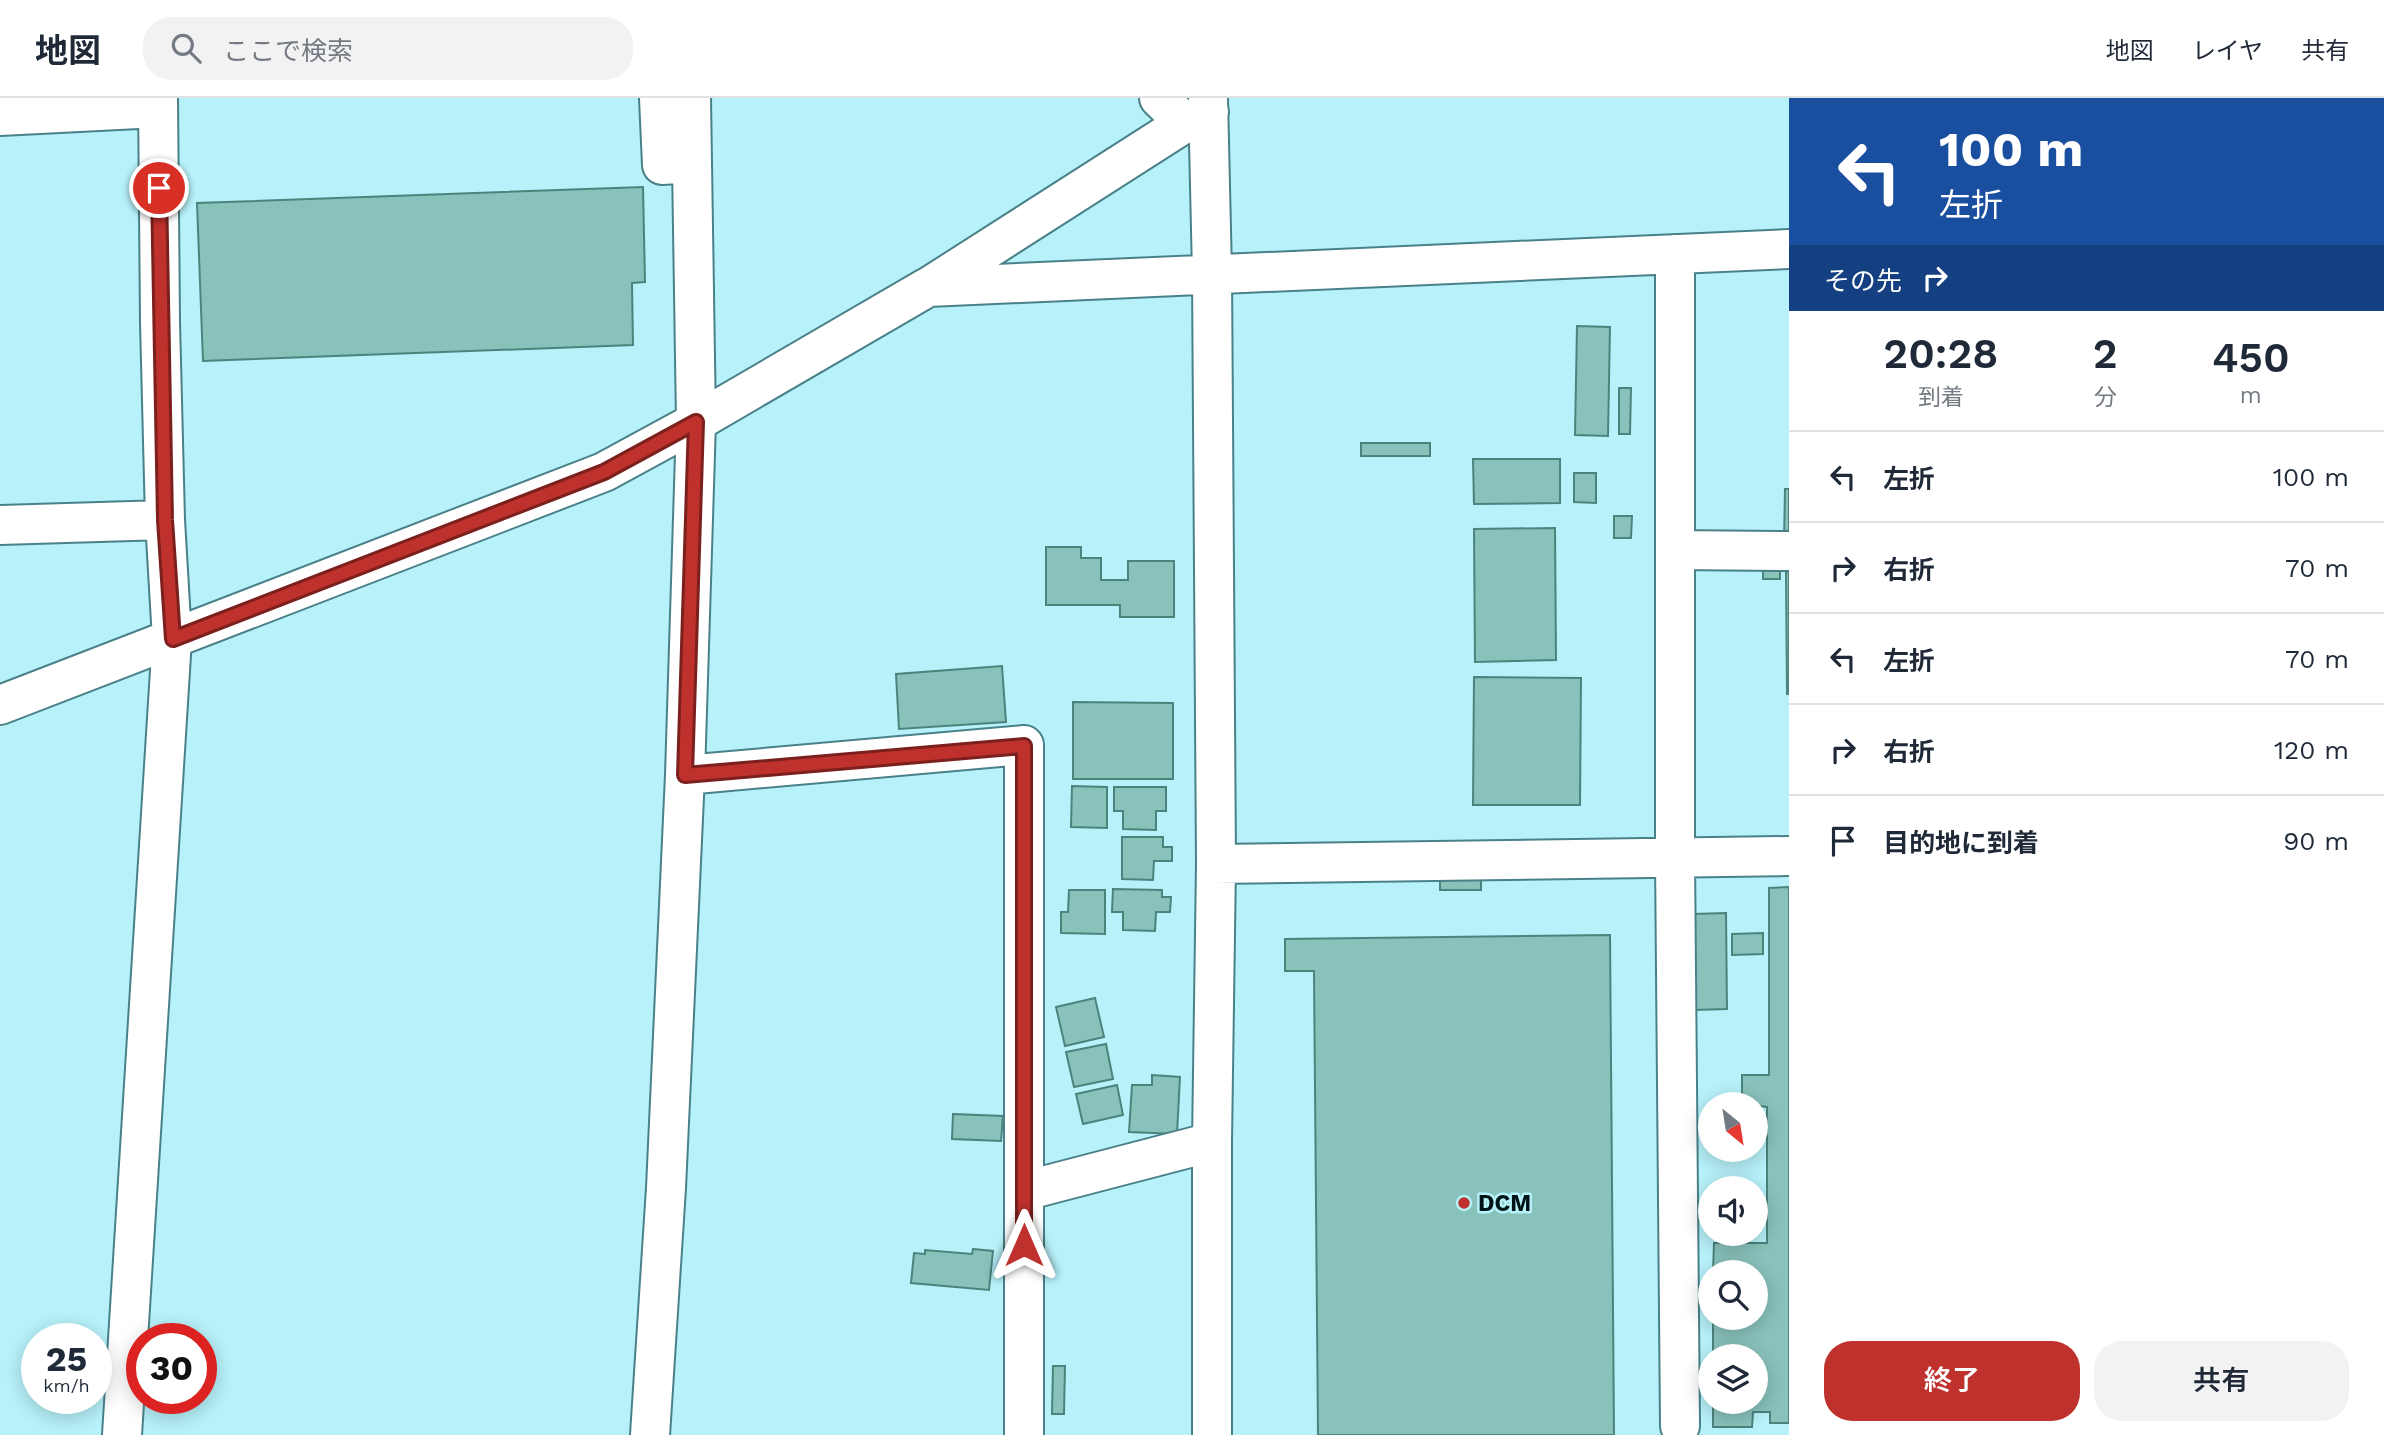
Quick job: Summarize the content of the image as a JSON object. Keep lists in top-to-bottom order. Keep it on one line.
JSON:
{"places":["DCM"],"north":"bottom right","page":{"header":"地図","search":"ここで検索","nav":["地図","レイヤ","共有"],"turn":["100 m","左折"],"then":"その先","eta":["20:28","到着","2","分","450","m"],"list":[{"name":"左折","value":"100 m"},{"name":"右折","value":"70 m"},{"name":"左折","value":"70 m"},{"name":"右折","value":"120 m"},{"name":"目的地に到着","value":"90 m"}],"speed":"25 km/h","limit":"30","buttons":["終了","共有"]}}
